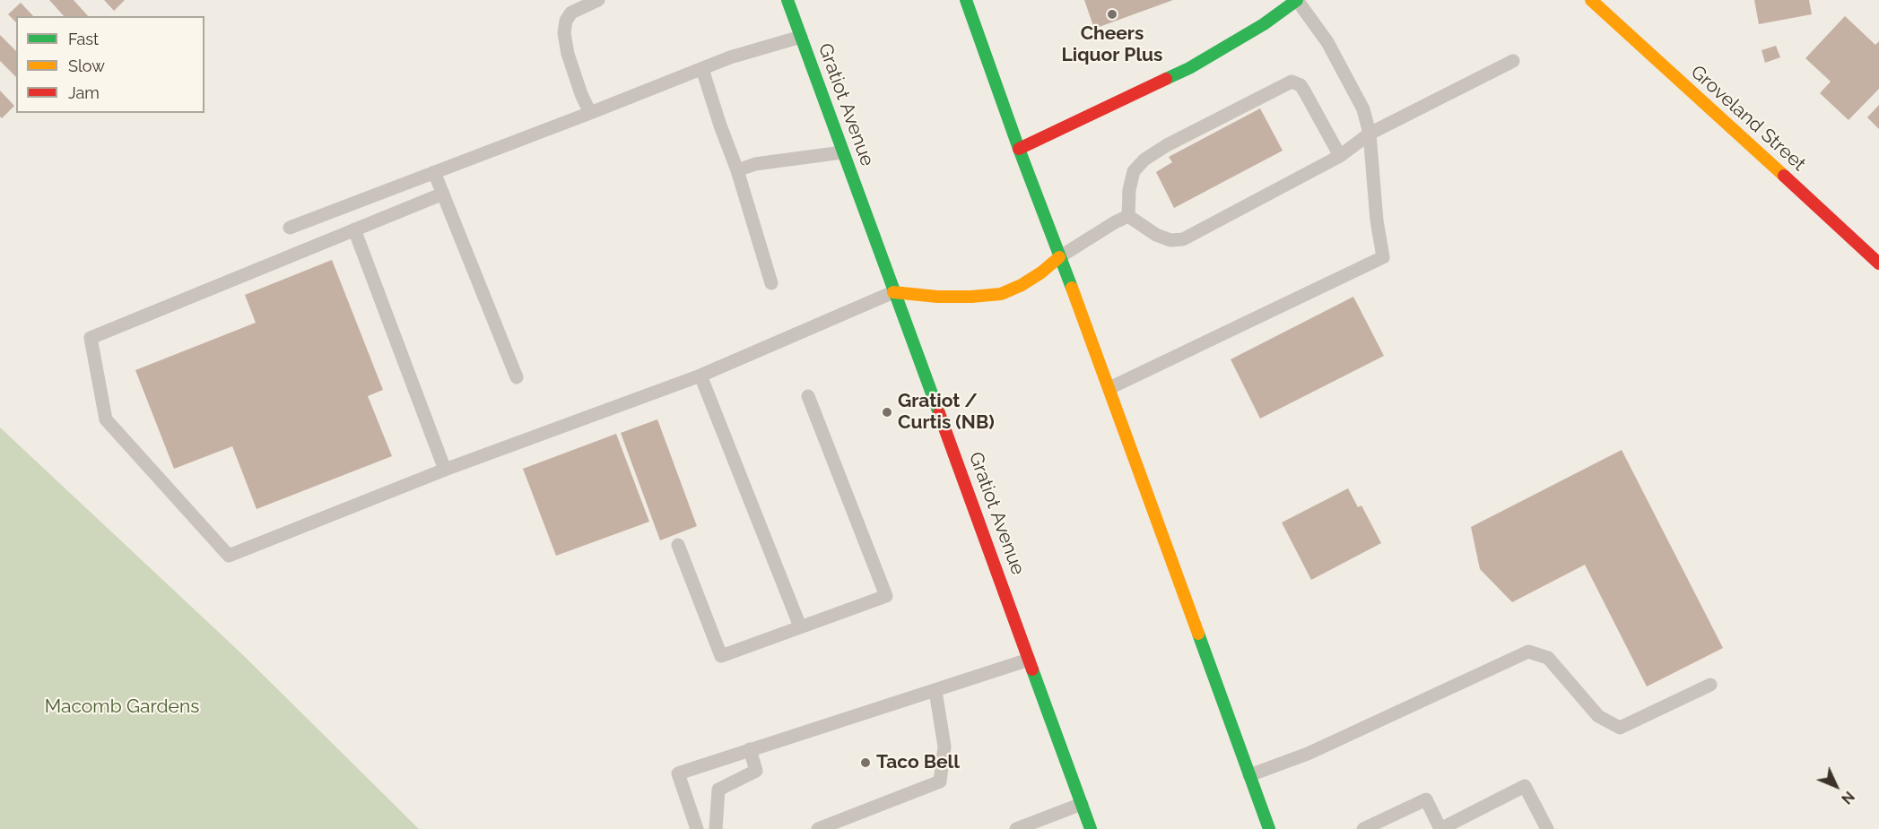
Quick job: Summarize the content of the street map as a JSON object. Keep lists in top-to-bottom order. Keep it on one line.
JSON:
{"streets":{"main road":["Gratiot Avenue","Groveland Street"]},"parks":["Macomb Gardens"],"places":["Cheers Liquor Plus","Gratiot / Curtis (NB)","Taco Bell"],"legend":["Fast","Slow","Jam"],"north":"bottom right"}
